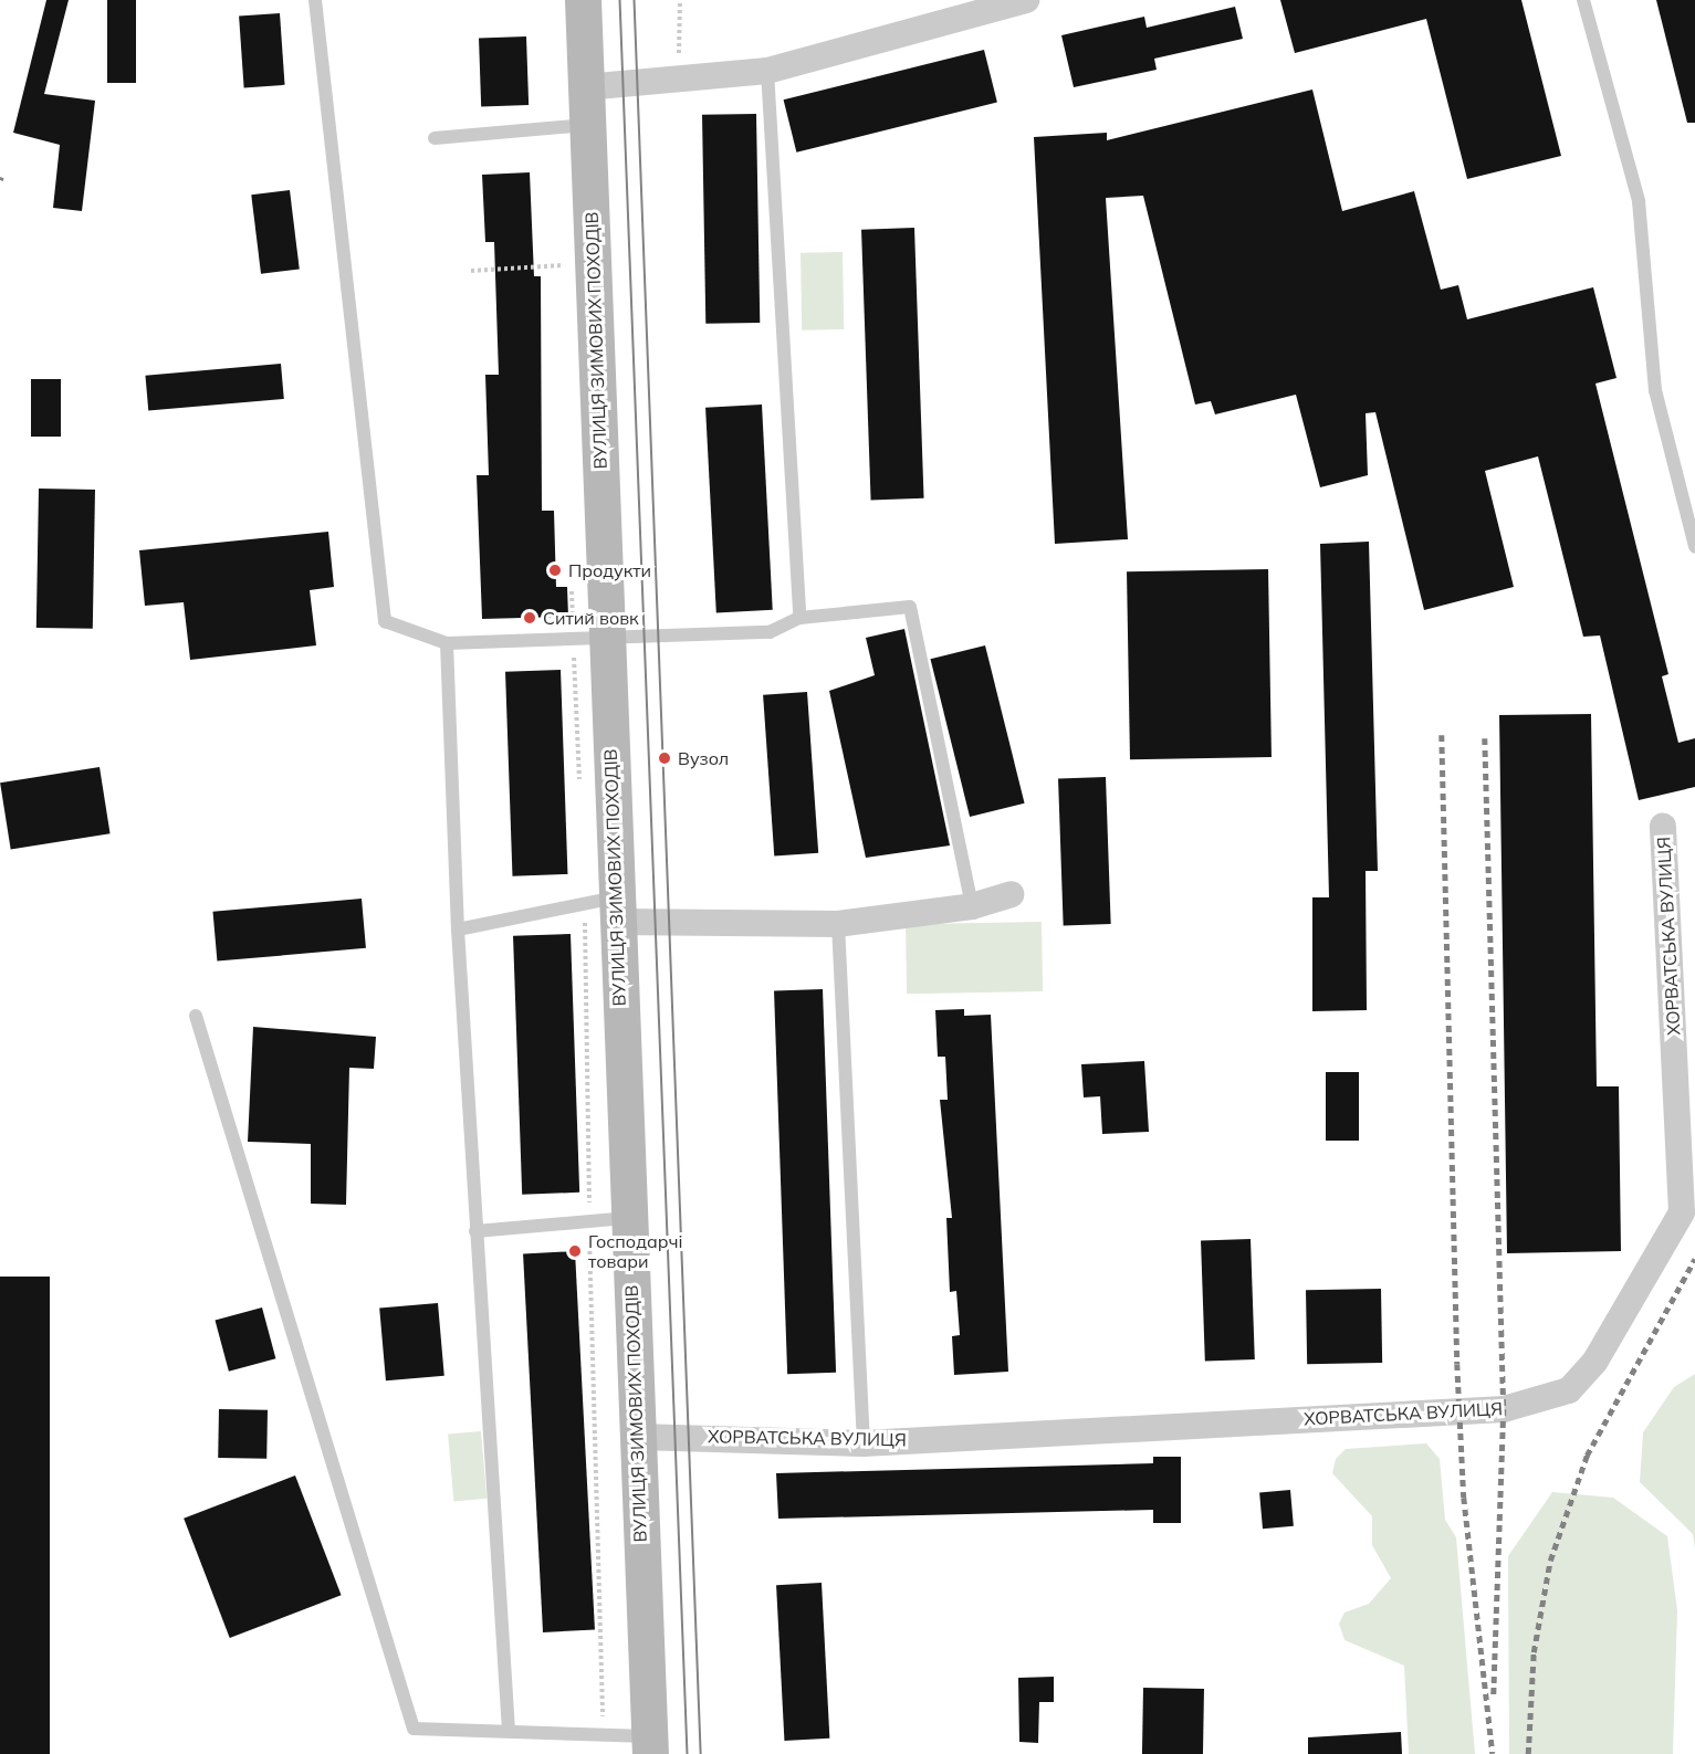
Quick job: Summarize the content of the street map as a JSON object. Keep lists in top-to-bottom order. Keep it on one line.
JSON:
{"streets":{"main road":["ВУЛИЦЯ ЗИМОВИХ ПОХОДІВ"],"street":["ХОРВАТСЬКА ВУЛИЦЯ"]},"crossings":[["ВУЛИЦЯ ЗИМОВИХ ПОХОДІВ","ХОРВАТСЬКА ВУЛИЦЯ"]],"places":["Продукти","Ситий вовк","Вузол","Господарчі товари"]}
